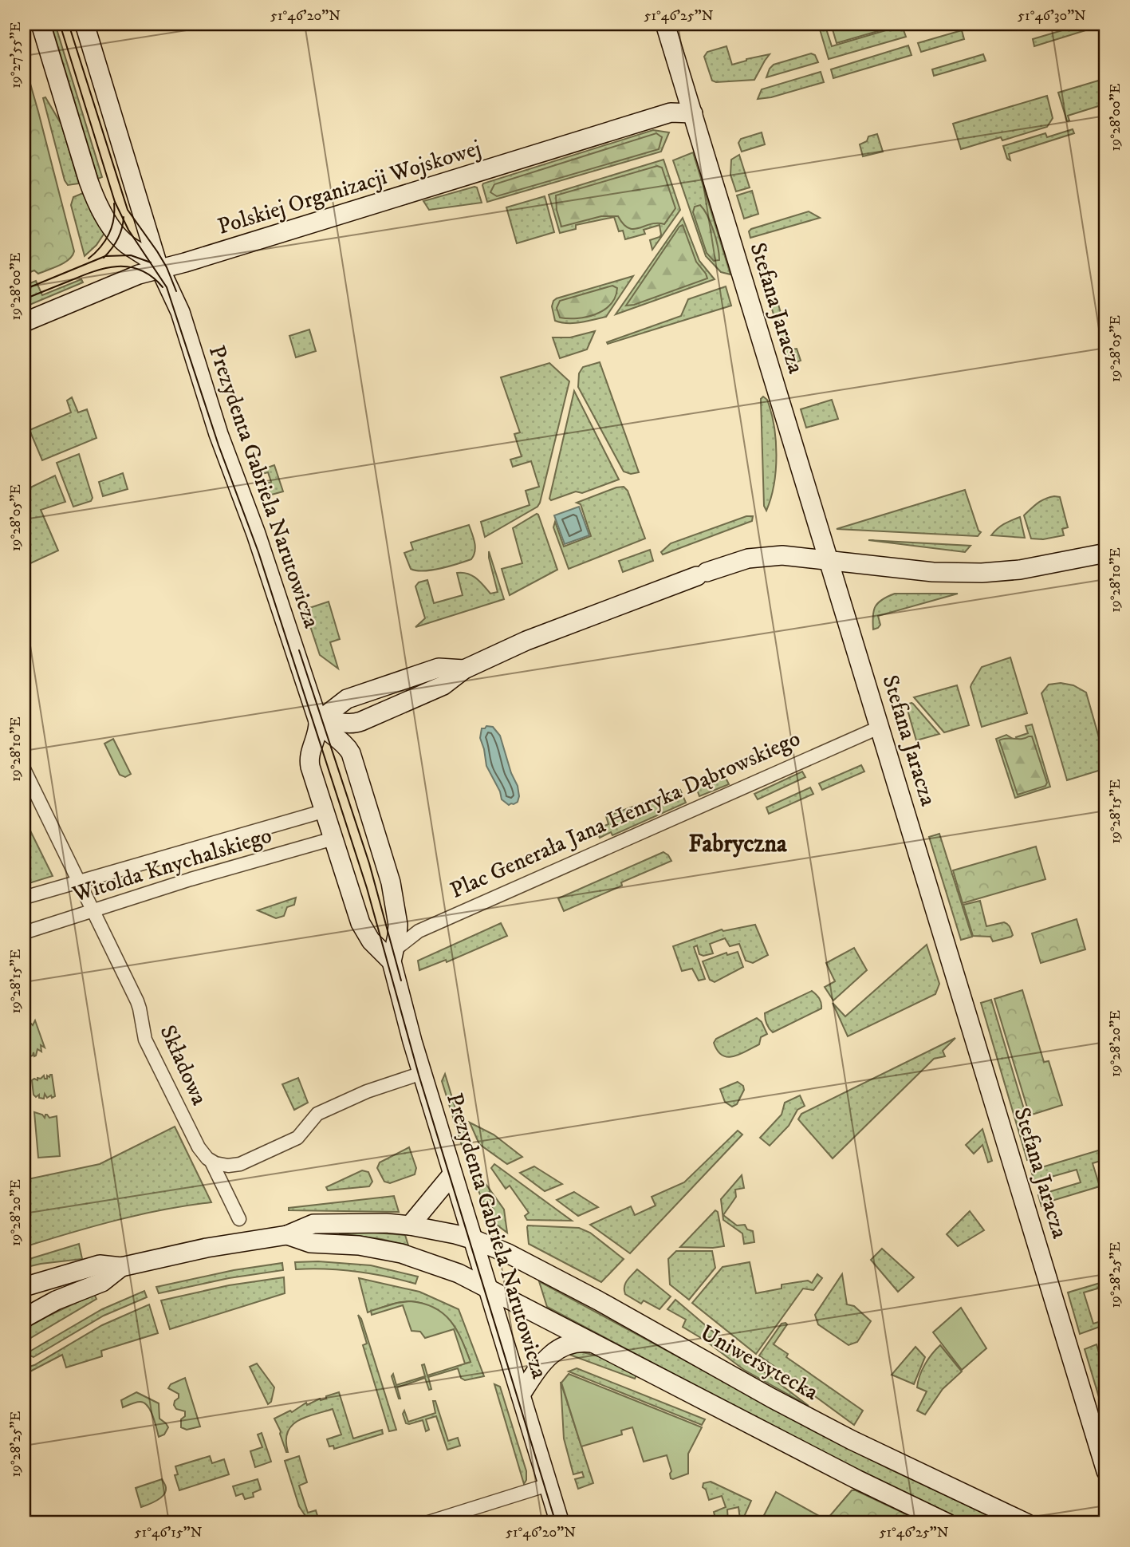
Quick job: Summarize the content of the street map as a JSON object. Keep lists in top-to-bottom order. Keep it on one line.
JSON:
{"streets":{"street":["Polskiej Organizacji Wojskowej","Stefana Jaracza","Prezydenta Gabriela Narutowicza","Plac Generała Jana Henryka Dąbrowskiego","Witolda Knychalskiego","Składowa","Uniwersytecka"]},"crossings":[["Polskiej Organizacji Wojskowej","Stefana Jaracza"],["Polskiej Organizacji Wojskowej","Prezydenta Gabriela Narutowicza"],["Stefana Jaracza","Plac Generała Jana Henryka Dąbrowskiego"],["Prezydenta Gabriela Narutowicza","Plac Generała Jana Henryka Dąbrowskiego"],["Prezydenta Gabriela Narutowicza","Witolda Knychalskiego"],["Prezydenta Gabriela Narutowicza","Uniwersytecka"],["Witolda Knychalskiego","Składowa"]],"districts":["Fabryczna"],"coordinates":["51°46'20\"N","51°46'25\"N","51°46'30\"N","19°27'55\"E","19°28'00\"E","19°28'05\"E","19°28'10\"E","19°28'15\"E","19°28'20\"E","19°28'25\"E","51°46'15\"N"]}
